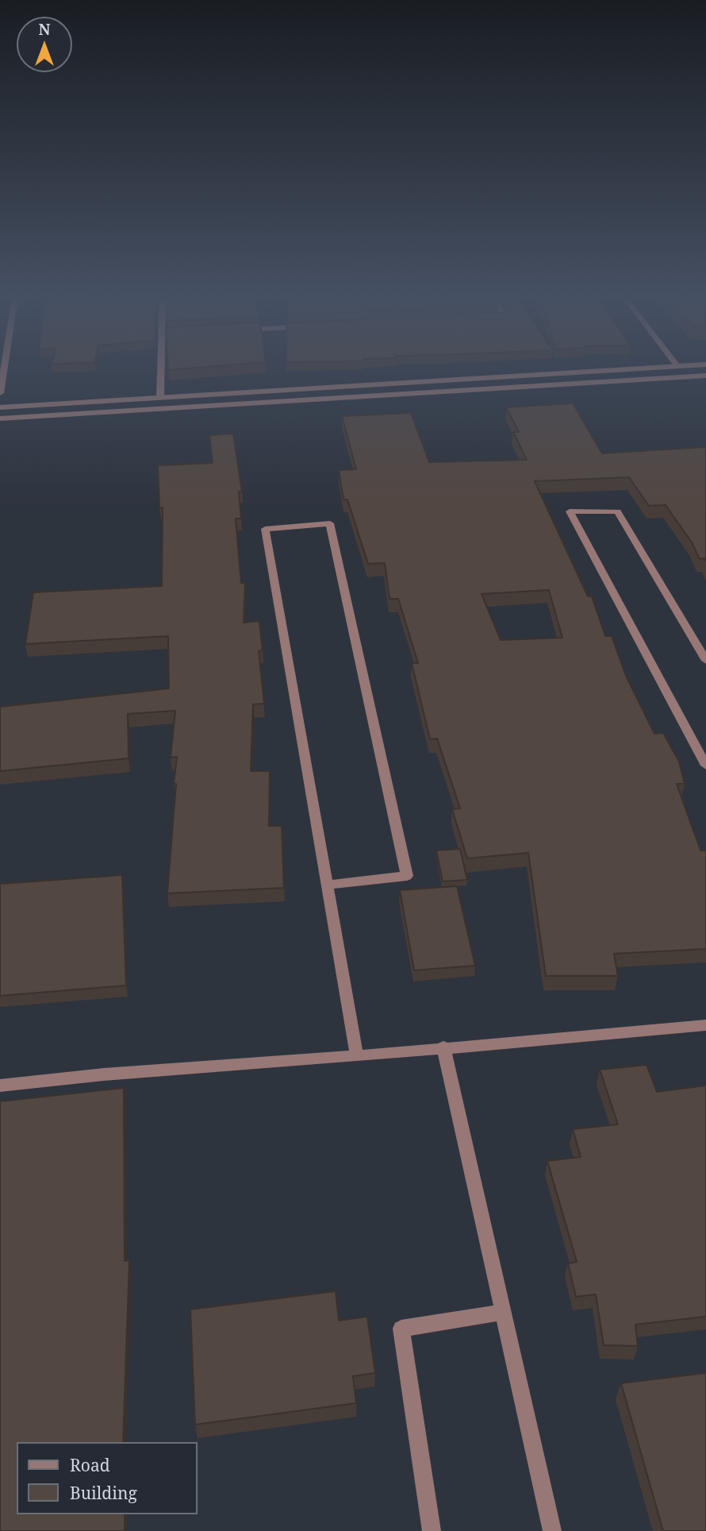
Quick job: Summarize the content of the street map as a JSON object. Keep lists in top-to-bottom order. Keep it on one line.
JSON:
{"legend":["Road","Building"],"north":"top"}
